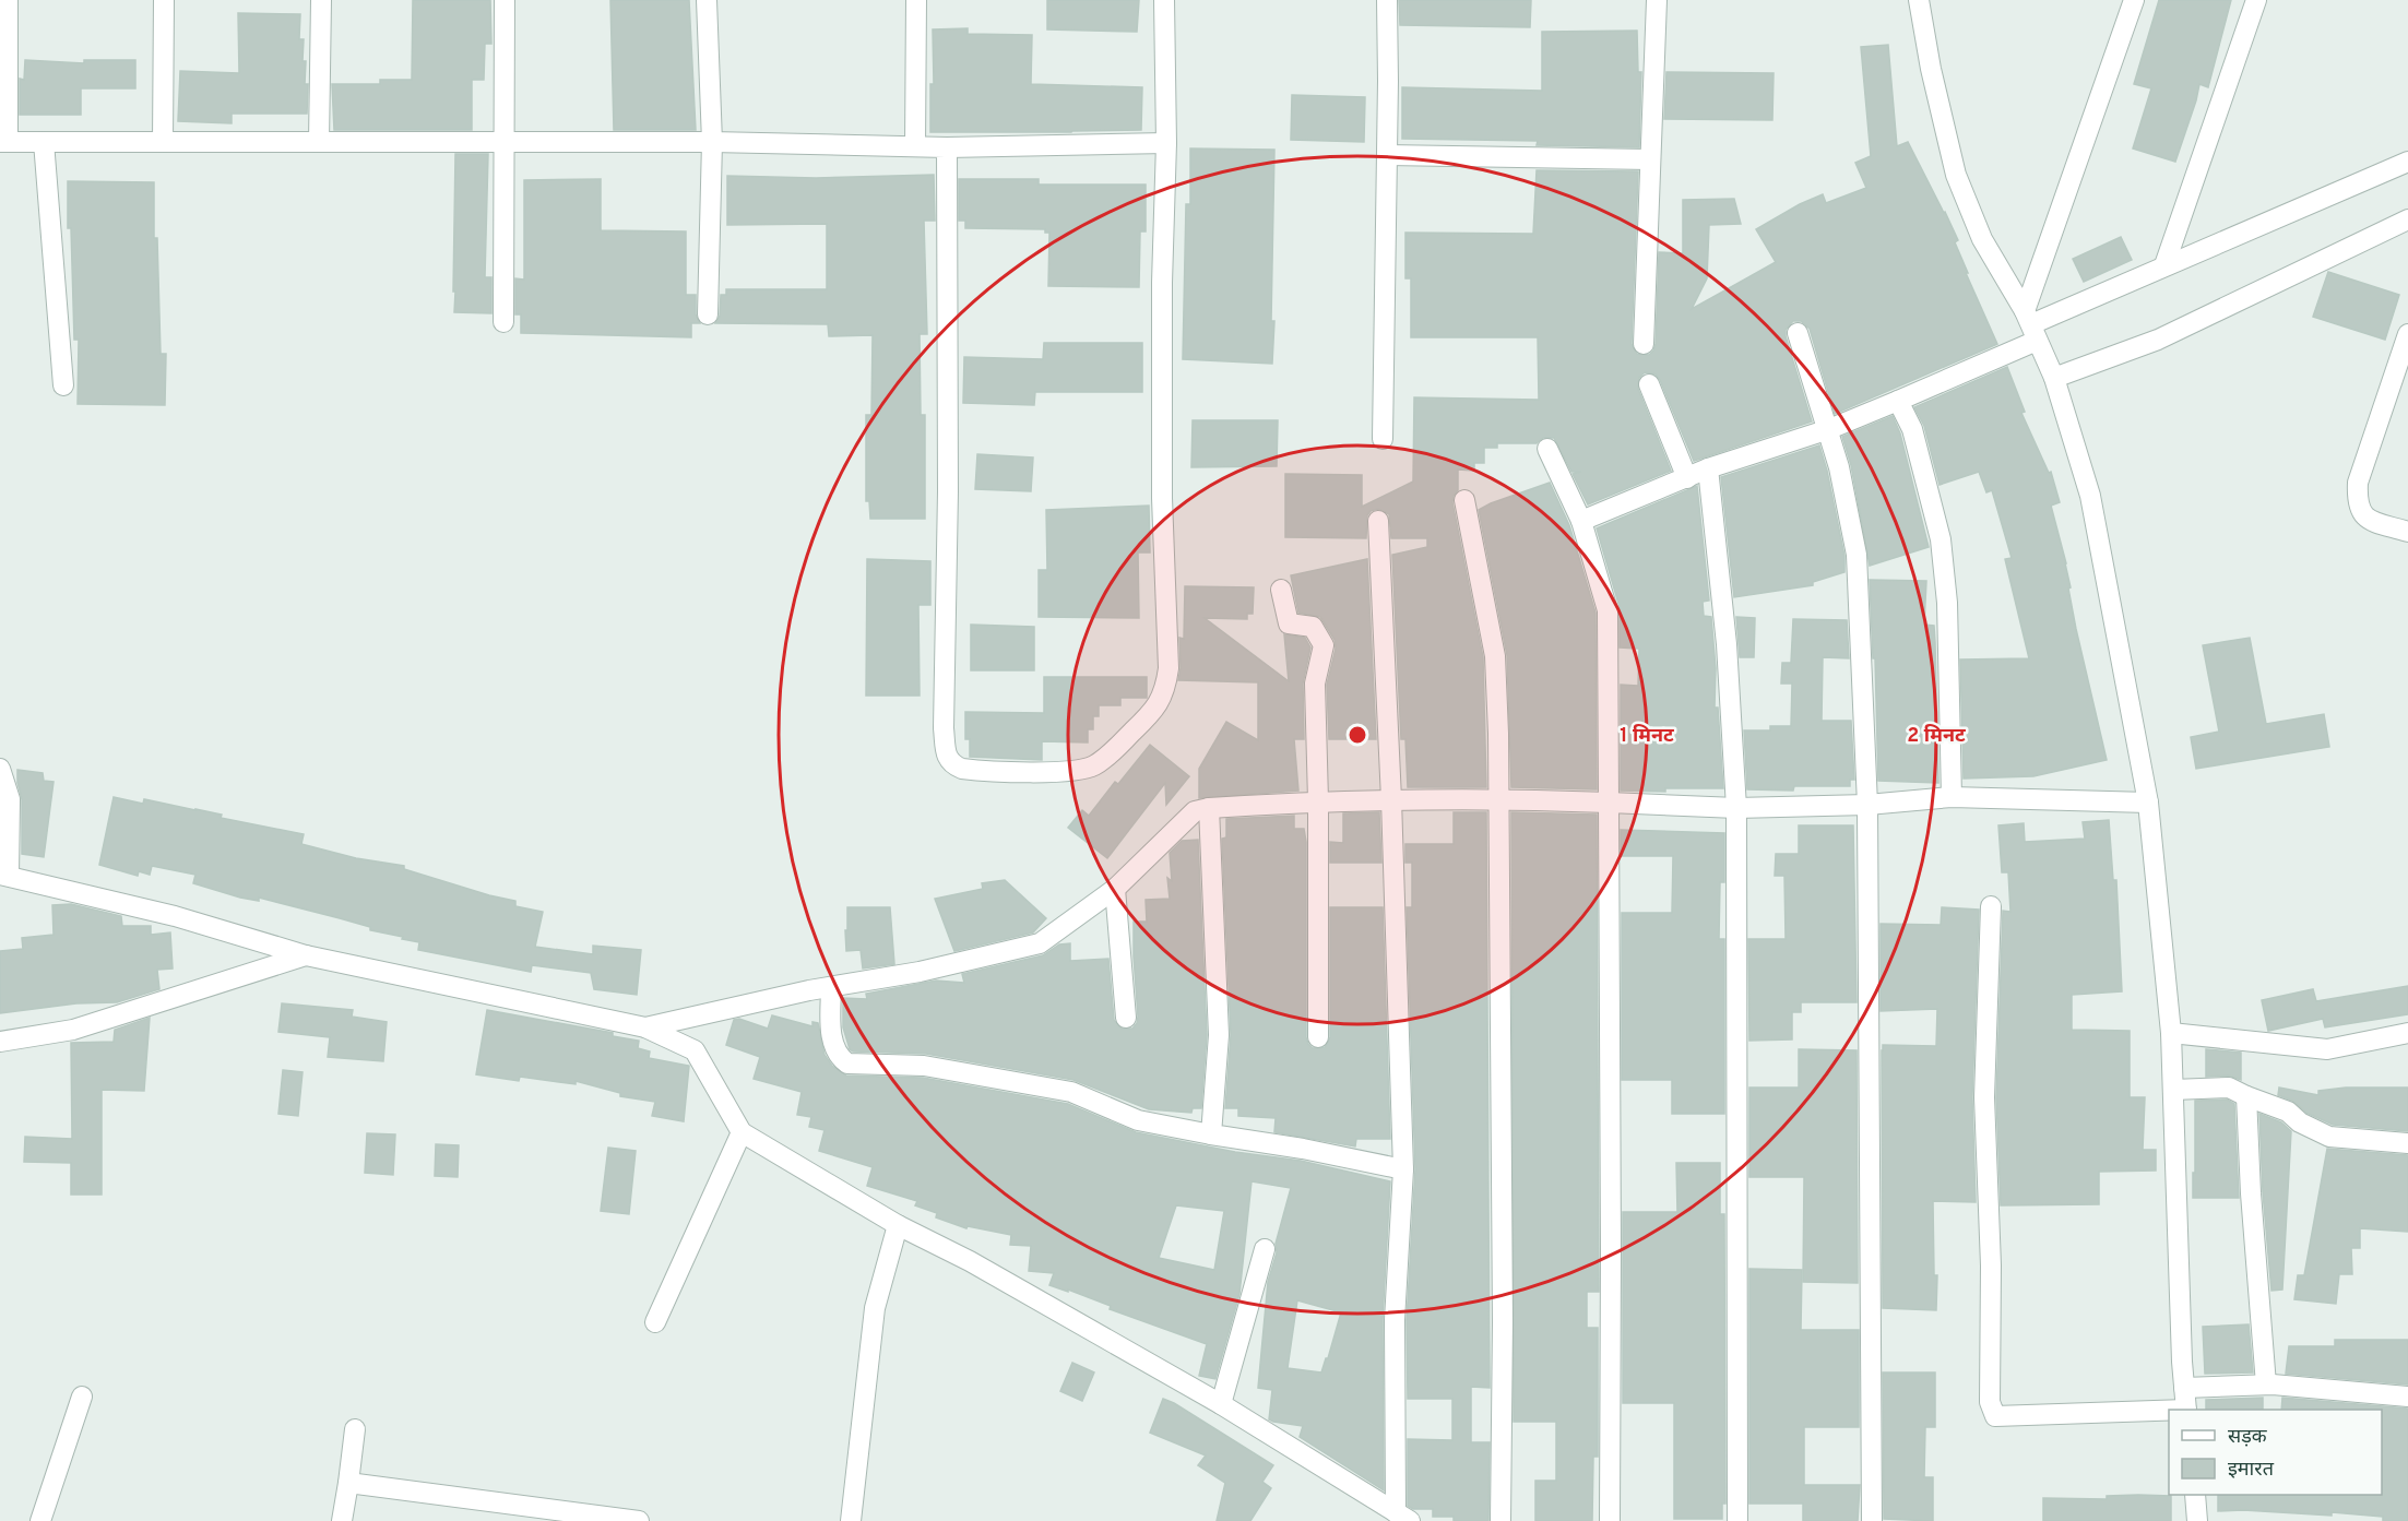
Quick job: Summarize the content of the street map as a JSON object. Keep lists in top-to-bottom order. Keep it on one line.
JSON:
{"legend":["सड़क","इमारत"],"rings":["1 मिनट","2 मिनट"]}
